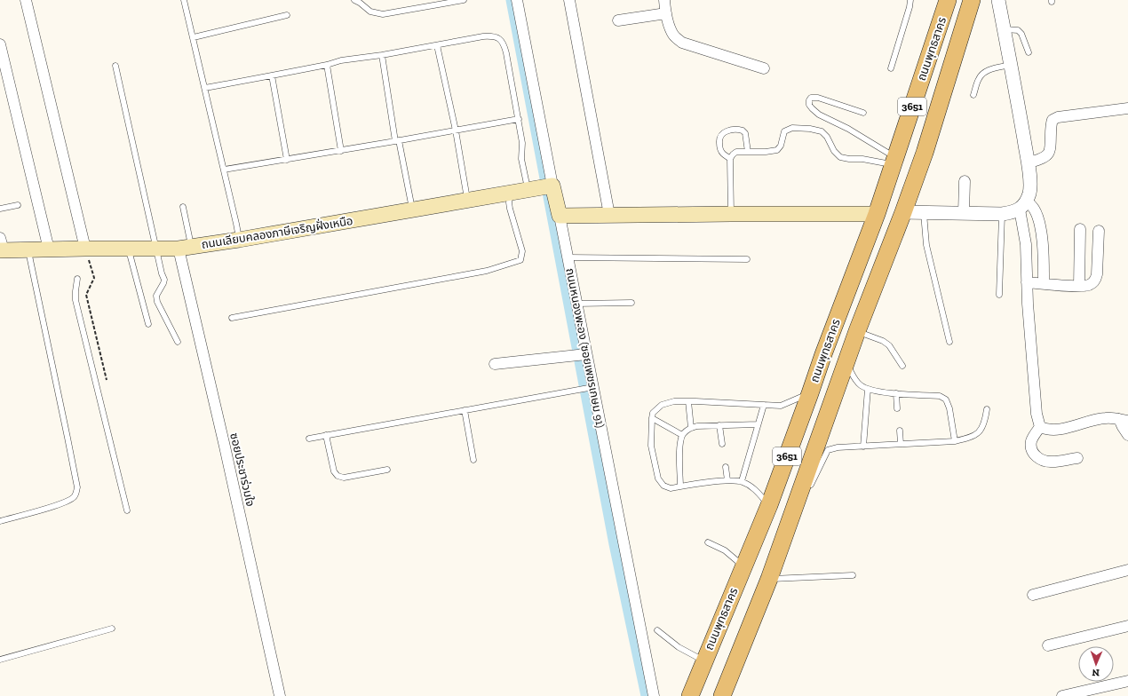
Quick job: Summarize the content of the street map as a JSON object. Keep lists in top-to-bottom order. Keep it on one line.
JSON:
{"streets":{"main road":["ถนนพุทธสาคร","3651","ถนนเลียบคลองภาษีเจริญฝั่งเหนือ","ถนนหนองพะอง (ซอยเพชรเกษม 91)"],"street":["ซอยประชาร่วมใจ"]},"crossings":[["ถนนเลียบคลองภาษีเจริญฝั่งเหนือ","ถนนหนองพะอง (ซอยเพชรเกษม 91)"],["ถนนเลียบคลองภาษีเจริญฝั่งเหนือ","ซอยประชาร่วมใจ"]],"north":"bottom"}
